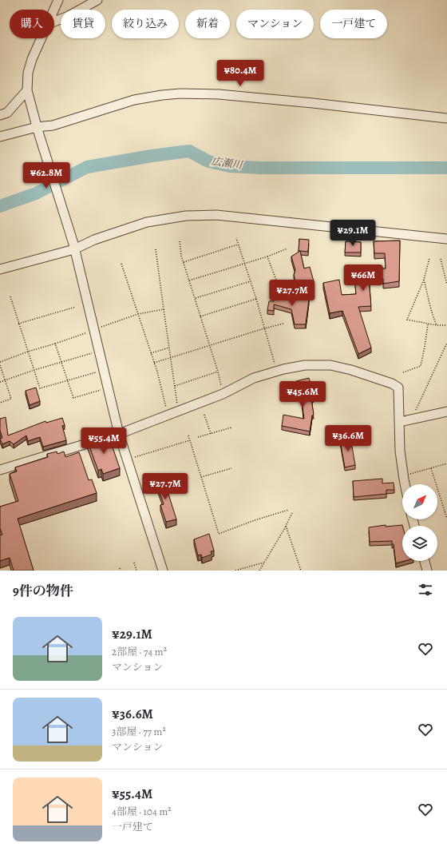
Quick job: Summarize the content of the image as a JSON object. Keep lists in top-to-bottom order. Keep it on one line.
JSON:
{"water":["広瀬川"],"north":"top right","page":{"chip":["購入","賃貸","絞り込み","新着","マンション","一戸建て"],"price":["¥80.4M","¥62.8M","¥29.1M","¥66M","¥27.7M","¥45.6M","¥36.6M","¥55.4M","¥27.7M"],"heading":"9件の物件","list":[{"name":"¥29.1M","note":"2部屋 · 74 m² · マンション"},{"name":"¥36.6M","note":"3部屋 · 77 m² · マンション"},{"name":"¥55.4M","note":"4部屋 · 104 m² · 一戸建て"}]}}
